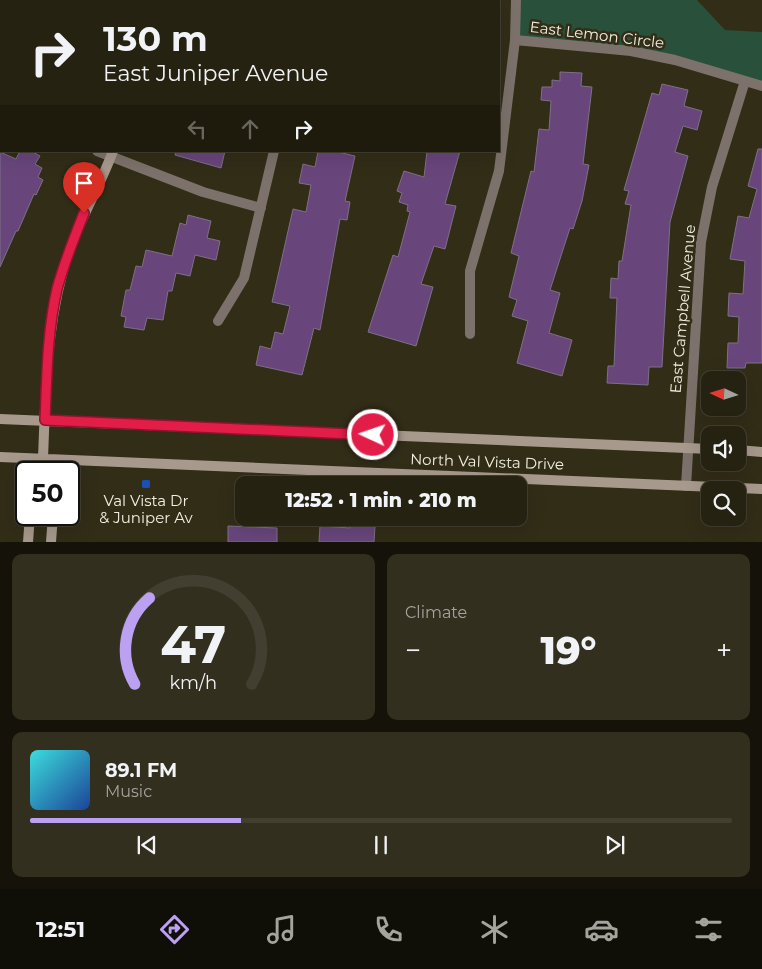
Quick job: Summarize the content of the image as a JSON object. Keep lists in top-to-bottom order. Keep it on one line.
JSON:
{"streets":{"main road":["North Val Vista Drive"],"street":["East Lemon Circle","East Campbell Avenue"]},"crossings":[["East Lemon Circle","East Campbell Avenue"],["East Campbell Avenue","North Val Vista Drive"]],"places":{"transit":["Val Vista Dr & Juniper Av"]},"north":"left","page":{"turn":["130 m","East Juniper Avenue"],"limit":"50","trip":"12:52 · 1 min · 210 m","tile":"Climate","heat":["−","19°","+"],"song":["89.1 FM","Music"],"tabs":"12:51","gauge":["47","km/h"]}}
